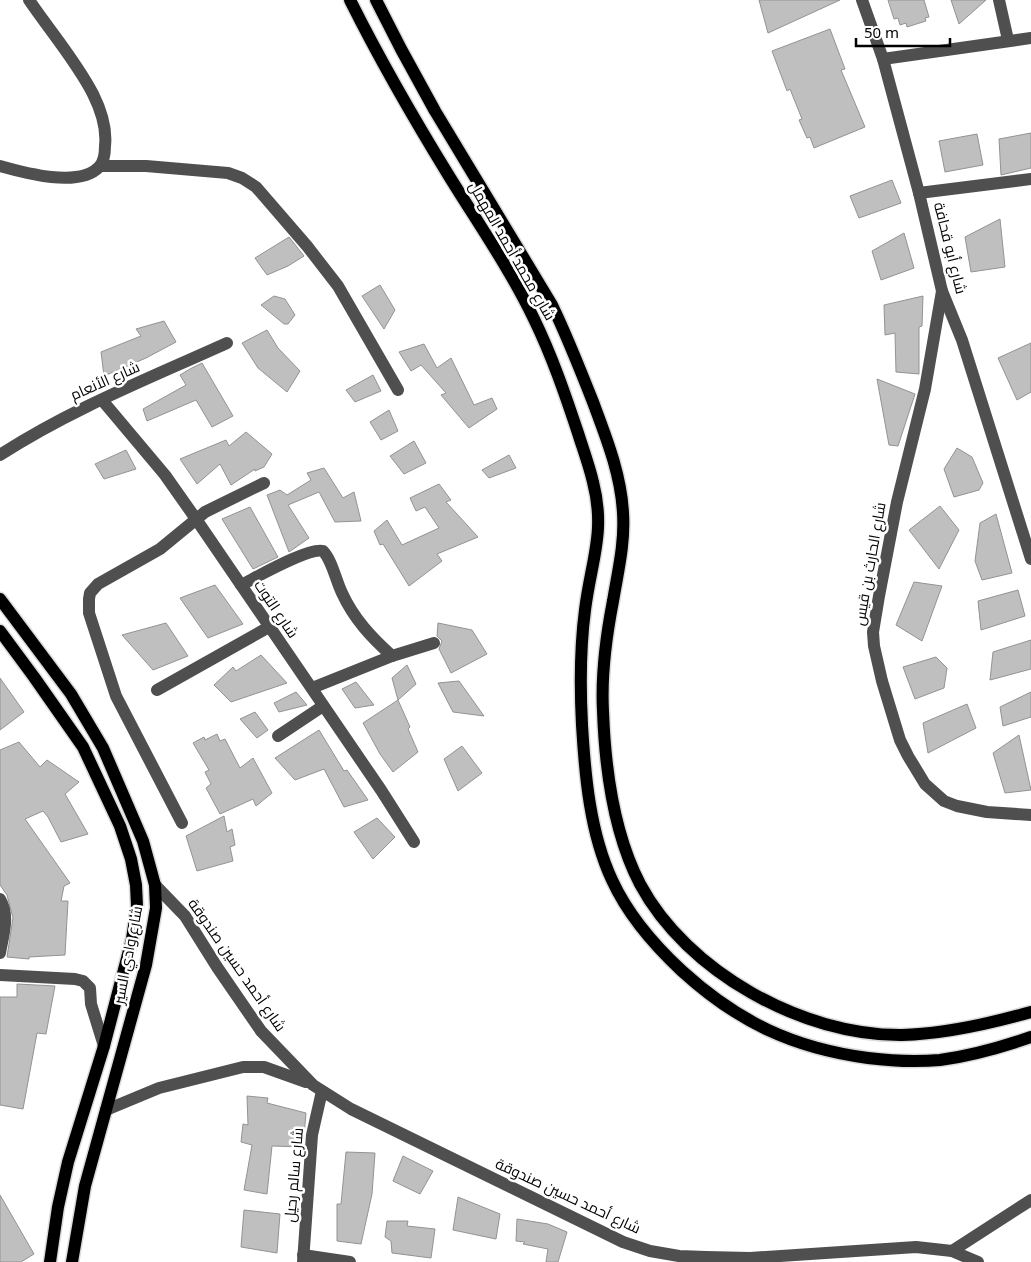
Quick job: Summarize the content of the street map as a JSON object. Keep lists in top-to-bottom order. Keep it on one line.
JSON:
{"streets":{"main road":["شارع محمد أحمد المهمل","شارع وادي السير"],"street":["شارع أبو قحافة","شارع الأنعام","شارع الحارث بن قيس","شارع التوت","شارع أحمد حسين صندوقة","شارع سالم رحيل"]},"crossings":[["شارع أبو قحافة","شارع الحارث بن قيس"],["شارع الأنعام","شارع التوت"],["شارع وادي السير","شارع أحمد حسين صندوقة"],["شارع أحمد حسين صندوقة","شارع سالم رحيل"]],"scale_bar":"50 m"}
